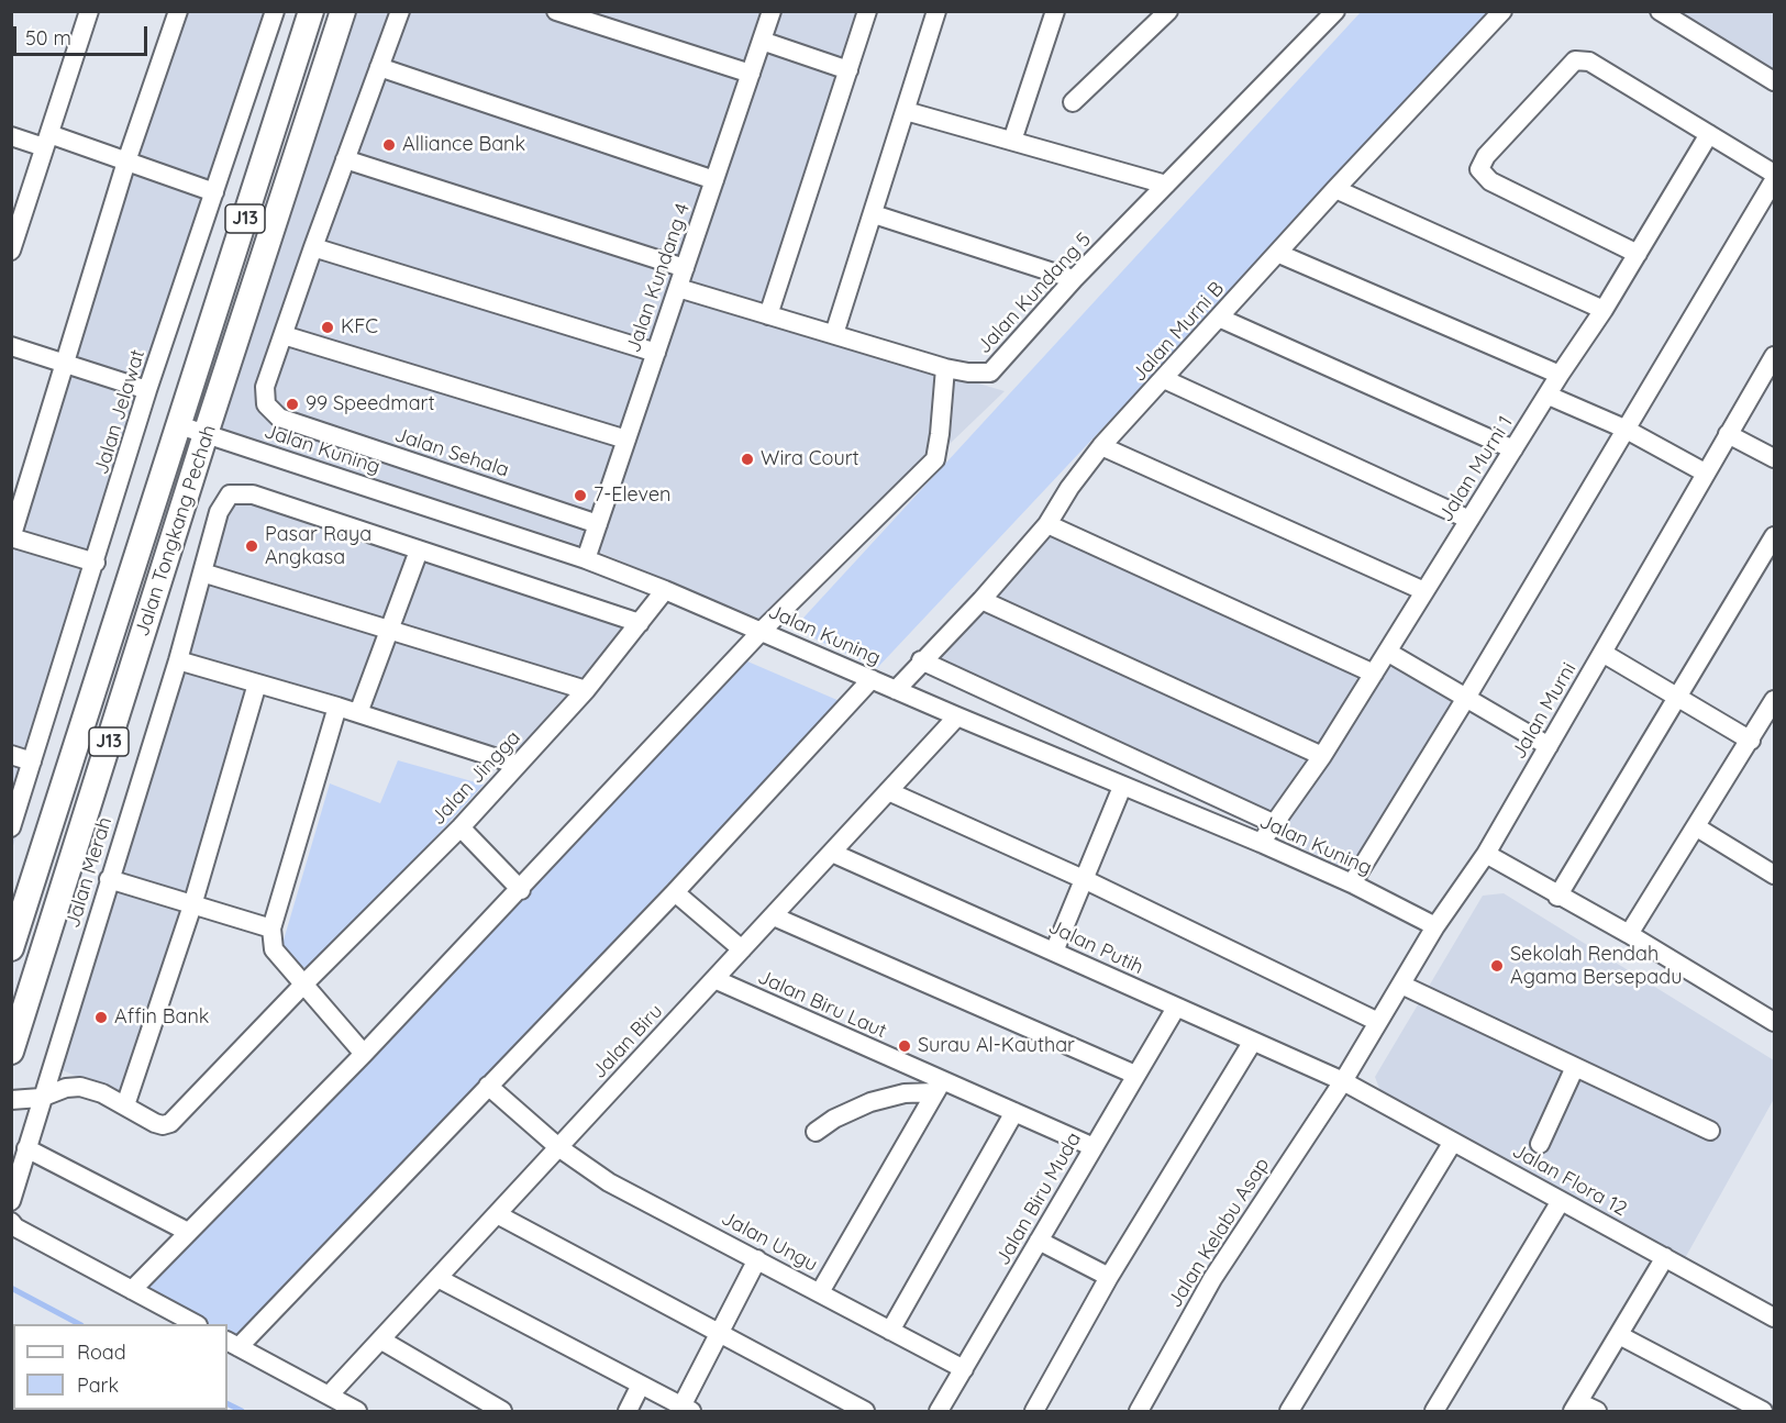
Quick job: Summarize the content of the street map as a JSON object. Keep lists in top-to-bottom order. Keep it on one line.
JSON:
{"streets":{"main road":["J13","Jalan Tongkang Pechah"],"street":["Jalan Kundang 4","Jalan Kundang 5","Jalan Murni B","Jalan Jelawat","Jalan Kuning","Jalan Sehala","Jalan Murni 1","Jalan Murni","Jalan Jingga","Jalan Merah","Jalan Putih","Jalan Biru Laut","Jalan Biru","Jalan Flora 12","Jalan Biru Muda","Jalan Kelabu Asap","Jalan Ungu"]},"crossings":[["Jalan Kundang 4","Jalan Kundang 5"],["Jalan Kundang 4","Jalan Kuning"],["Jalan Kundang 4","Jalan Sehala"],["Jalan Murni B","Jalan Kuning"],["Jalan Kuning","Jalan Murni 1"],["Jalan Kuning","Jalan Tongkang Pechah"],["Jalan Kuning","Jalan Murni"],["Jalan Kuning","Jalan Jingga"],["Jalan Kuning","Jalan Biru"],["Jalan Murni","Jalan Putih"],["Jalan Murni","Jalan Flora 12"],["Jalan Murni","Jalan Kelabu Asap"],["Jalan Jingga","Jalan Merah"],["Jalan Putih","Jalan Biru"],["Jalan Putih","Jalan Flora 12"],["Jalan Putih","Jalan Biru Muda"],["Jalan Putih","Jalan Kelabu Asap"],["Jalan Biru Laut","Jalan Biru"],["Jalan Biru Laut","Jalan Biru Muda"],["Jalan Biru","Jalan Ungu"],["Jalan Flora 12","Jalan Kelabu Asap"],["Jalan Biru Muda","Jalan Ungu"]],"places":["Alliance Bank","KFC","99 Speedmart","Wira Court","7-Eleven","Pasar Raya Angkasa","Sekolah Rendah Agama Bersepadu","Affin Bank","Surau Al-Kauthar"],"legend":["Road","Park"],"scale_bar":"50 m"}
